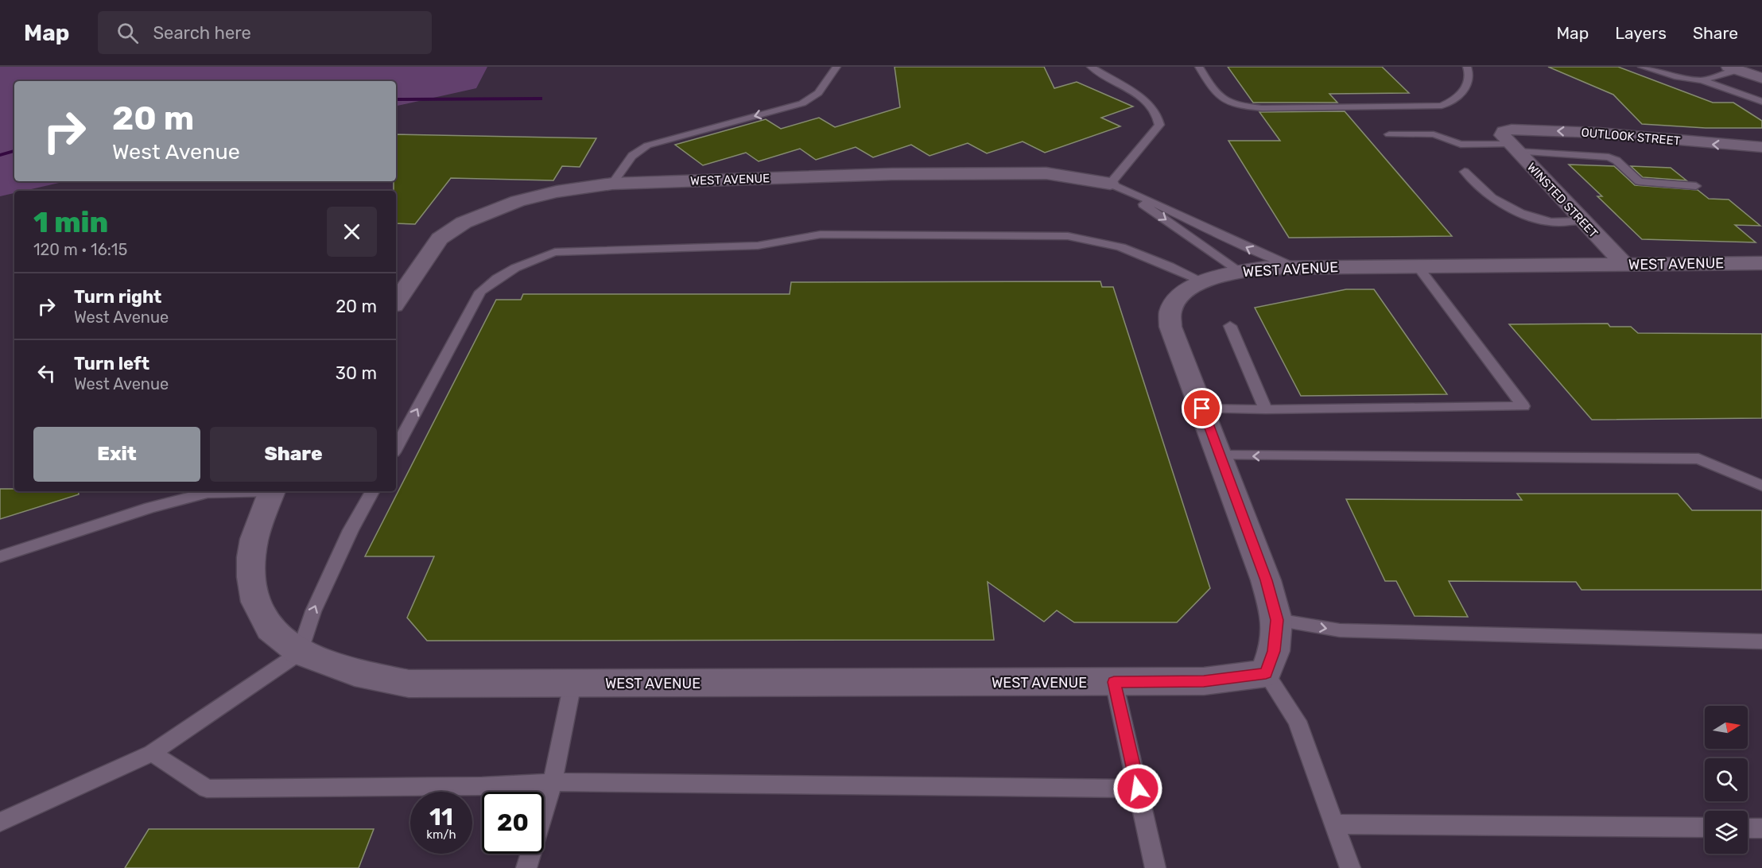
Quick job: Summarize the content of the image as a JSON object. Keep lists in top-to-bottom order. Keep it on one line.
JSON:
{"streets":{"street":["OUTLOOK STREET","WEST AVENUE","WINSTED STREET"]},"crossings":[["OUTLOOK STREET","WINSTED STREET"],["WEST AVENUE","WINSTED STREET"]],"one_way":["OUTLOOK STREET"],"north":"right","page":{"header":"Map","search":"Search here","nav":["Map","Layers","Share"],"turn":["20 m","West Avenue"],"heading":["1 min","120 m · 16:15"],"list":[{"name":"Turn right","note":"West Avenue","value":"20 m"},{"name":"Turn left","note":"West Avenue","value":"30 m"}],"buttons":["Exit","Share"],"speed":"11 km/h","limit":"20"}}
